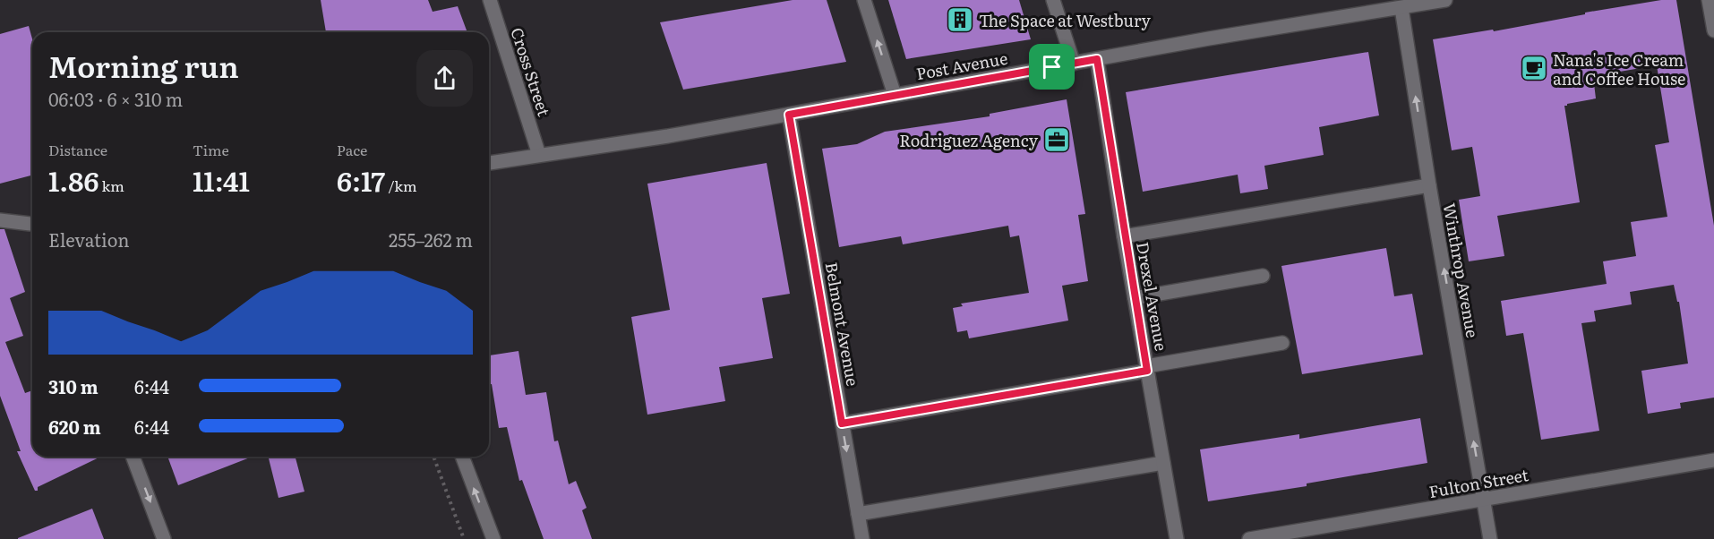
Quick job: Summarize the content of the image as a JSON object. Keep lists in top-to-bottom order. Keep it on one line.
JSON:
{"streets":{"street":["Post Avenue","Cross Street","Winthrop Avenue","Drexel Avenue","Belmont Avenue","Fulton Street"]},"crossings":[["Post Avenue","Cross Street"],["Post Avenue","Winthrop Avenue"],["Post Avenue","Drexel Avenue"],["Post Avenue","Belmont Avenue"],["Winthrop Avenue","Fulton Street"]],"one_way":["Winthrop Avenue"],"places":{"building":["The Space at Westbury"],"cafe":["Nana's Ice Cream and Coffee House"],"office":["Rodriguez Agency"]},"page":{"heading":["Morning run","06:03 · 6 × 310 m"],"stats":[["Distance","1.86 km"],["Time","11:41"],["Pace","6:17 /km"]],"chart":["Elevation","255–262 m"],"list":[{"name":"310 m","note":"6:44"},{"name":"620 m","note":"6:44"}]}}
